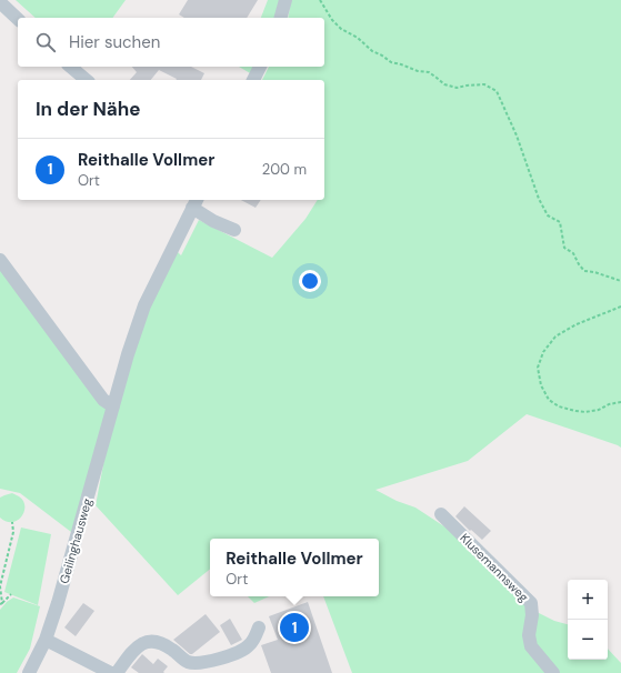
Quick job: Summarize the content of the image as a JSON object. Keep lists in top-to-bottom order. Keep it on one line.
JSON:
{"streets":{"street":["Geilinghausweg","Klusemannsweg"]},"page":{"search":"Hier suchen","heading":"In der Nähe","list":[{"mark":"1","name":"Reithalle Vollmer","note":"Ort","value":"200 m"}],"popup":["Reithalle Vollmer","Ort"],"map_buttons":["+","−"],"pins":"1"}}
